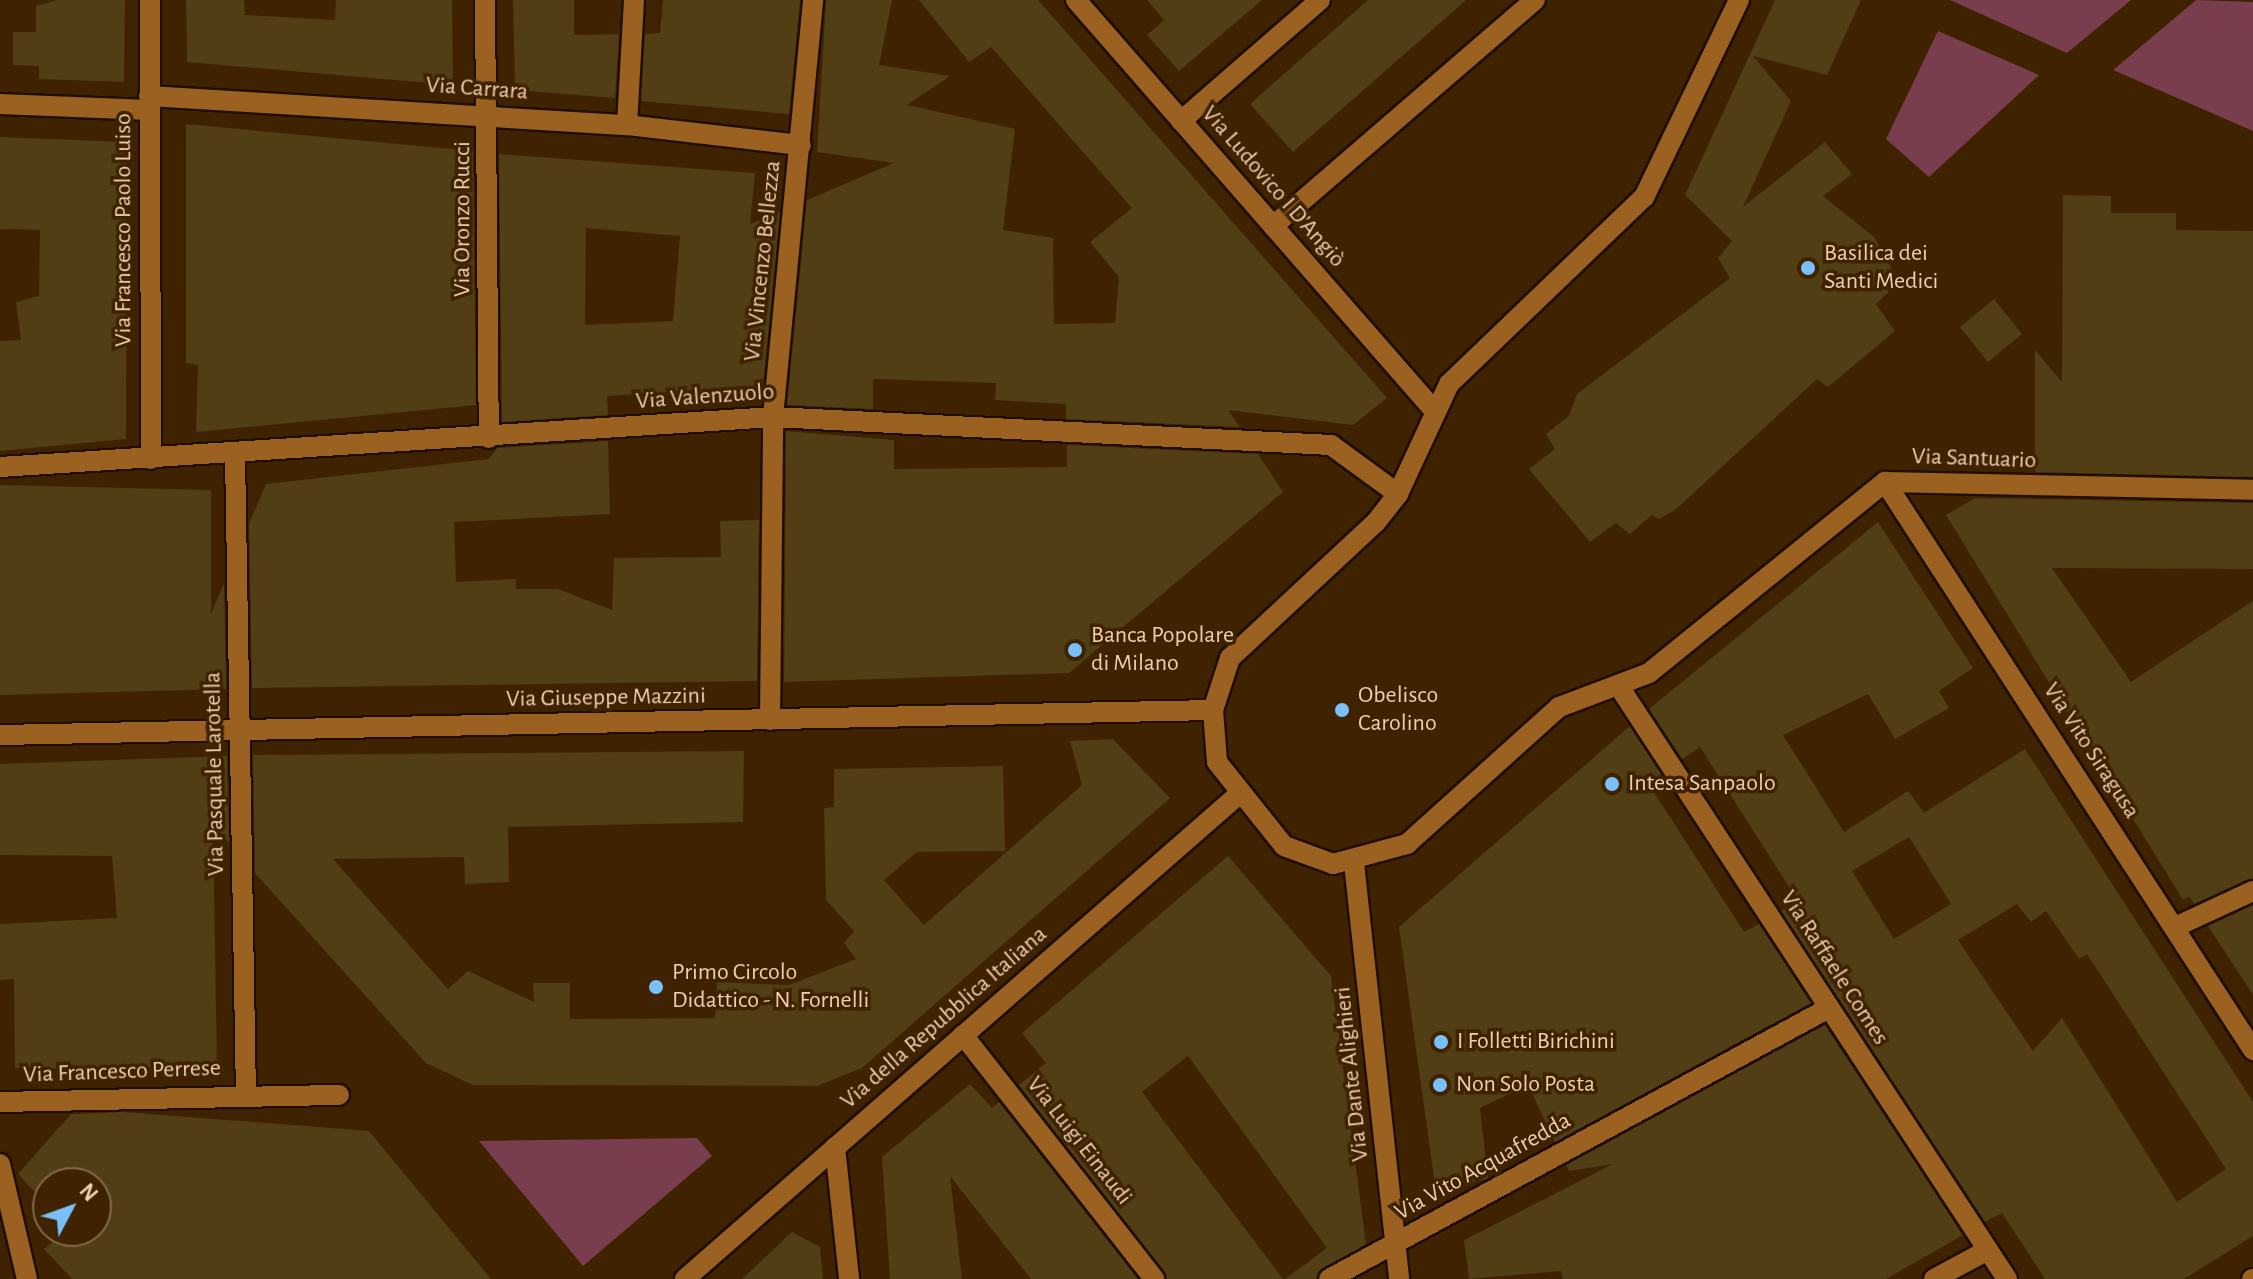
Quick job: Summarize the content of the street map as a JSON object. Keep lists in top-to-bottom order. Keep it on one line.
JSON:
{"streets":{"street":["Via Carrara","Via Ludovico I D'Angiò","Via Oronzo Rucci","Via Francesco Paolo Luiso","Via Vincenzo Bellezza","Via Valenzuolo","Via Santuario","Via Giuseppe Mazzini","Via Vito Siragusa","Via Pasquale Larotella","Via Raffaele Comes","Via della Repubblica Italiana","Via Francesco Perrese","Via Dante Alighieri","Via Luigi Einaudi","Via Vito Acquafredda"]},"crossings":[["Via Carrara","Via Oronzo Rucci"],["Via Carrara","Via Francesco Paolo Luiso"],["Via Carrara","Via Vincenzo Bellezza"],["Via Oronzo Rucci","Via Valenzuolo"],["Via Francesco Paolo Luiso","Via Valenzuolo"],["Via Vincenzo Bellezza","Via Valenzuolo"],["Via Vincenzo Bellezza","Via Giuseppe Mazzini"],["Via Valenzuolo","Via Pasquale Larotella"],["Via Santuario","Via Vito Siragusa"],["Via Santuario","Via Raffaele Comes"],["Via Santuario","Via Dante Alighieri"],["Via Giuseppe Mazzini","Via Pasquale Larotella"],["Via Pasquale Larotella","Via Francesco Perrese"],["Via Raffaele Comes","Via Vito Acquafredda"],["Via della Repubblica Italiana","Via Luigi Einaudi"],["Via Dante Alighieri","Via Vito Acquafredda"]],"places":["Basilica dei Santi Medici","Banca Popolare di Milano","Obelisco Carolino","Intesa Sanpaolo","Primo Circolo Didattico - N. Fornelli","I Folletti Birichini","Non Solo Posta"],"north":"top right"}
